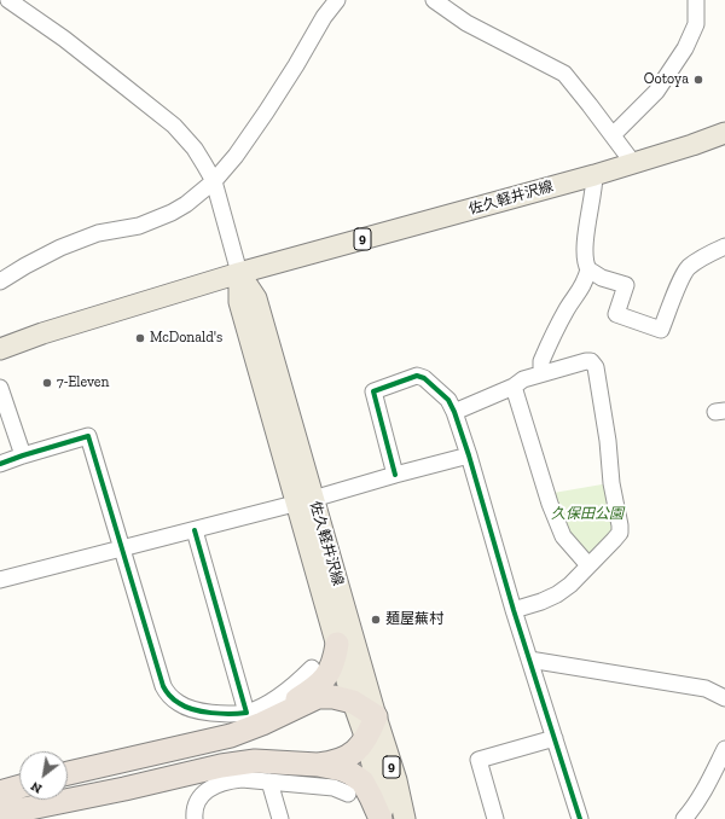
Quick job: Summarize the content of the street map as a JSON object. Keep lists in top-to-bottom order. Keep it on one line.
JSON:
{"streets":{"main road":["佐久軽井沢線","9"]},"parks":["久保田公園"],"places":["Ootoya","McDonald's","7-Eleven","麺屋蕪村"],"north":"bottom left"}
